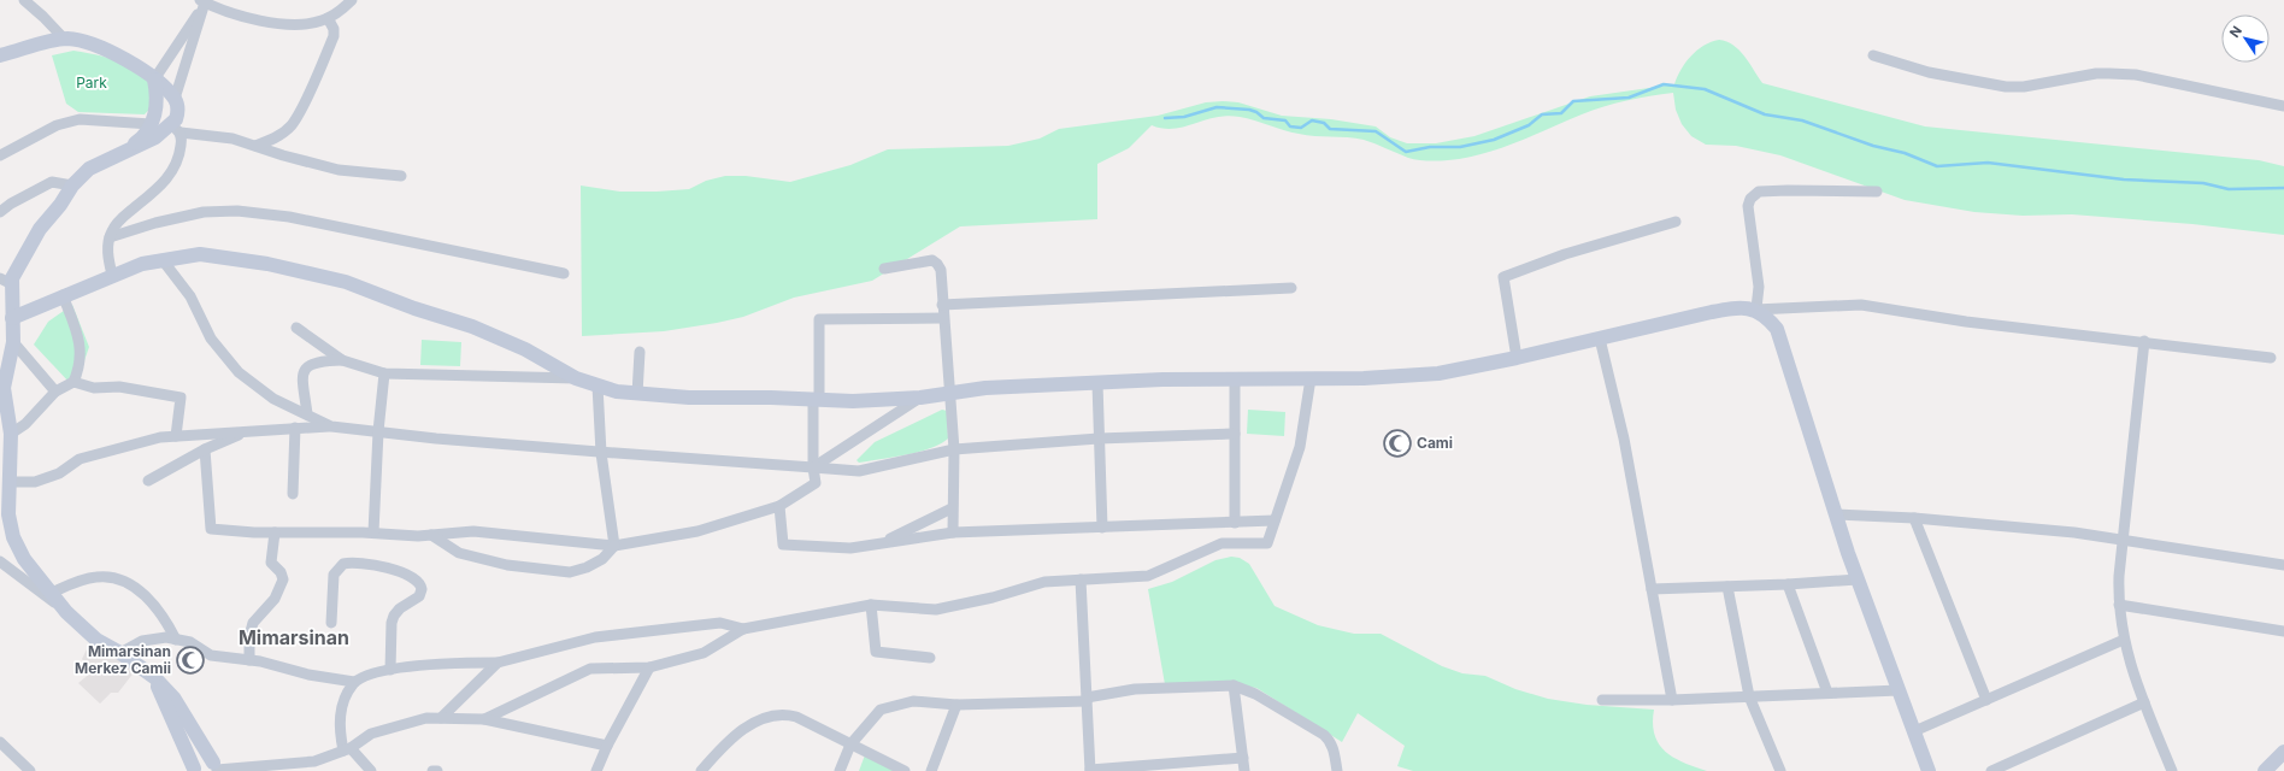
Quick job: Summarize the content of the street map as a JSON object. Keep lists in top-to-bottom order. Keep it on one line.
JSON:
{"districts":["Mimarsinan"],"parks":["Park"],"places":{"mosque":["Cami","Mimarsinan Merkez Camii"]},"north":"top left"}
